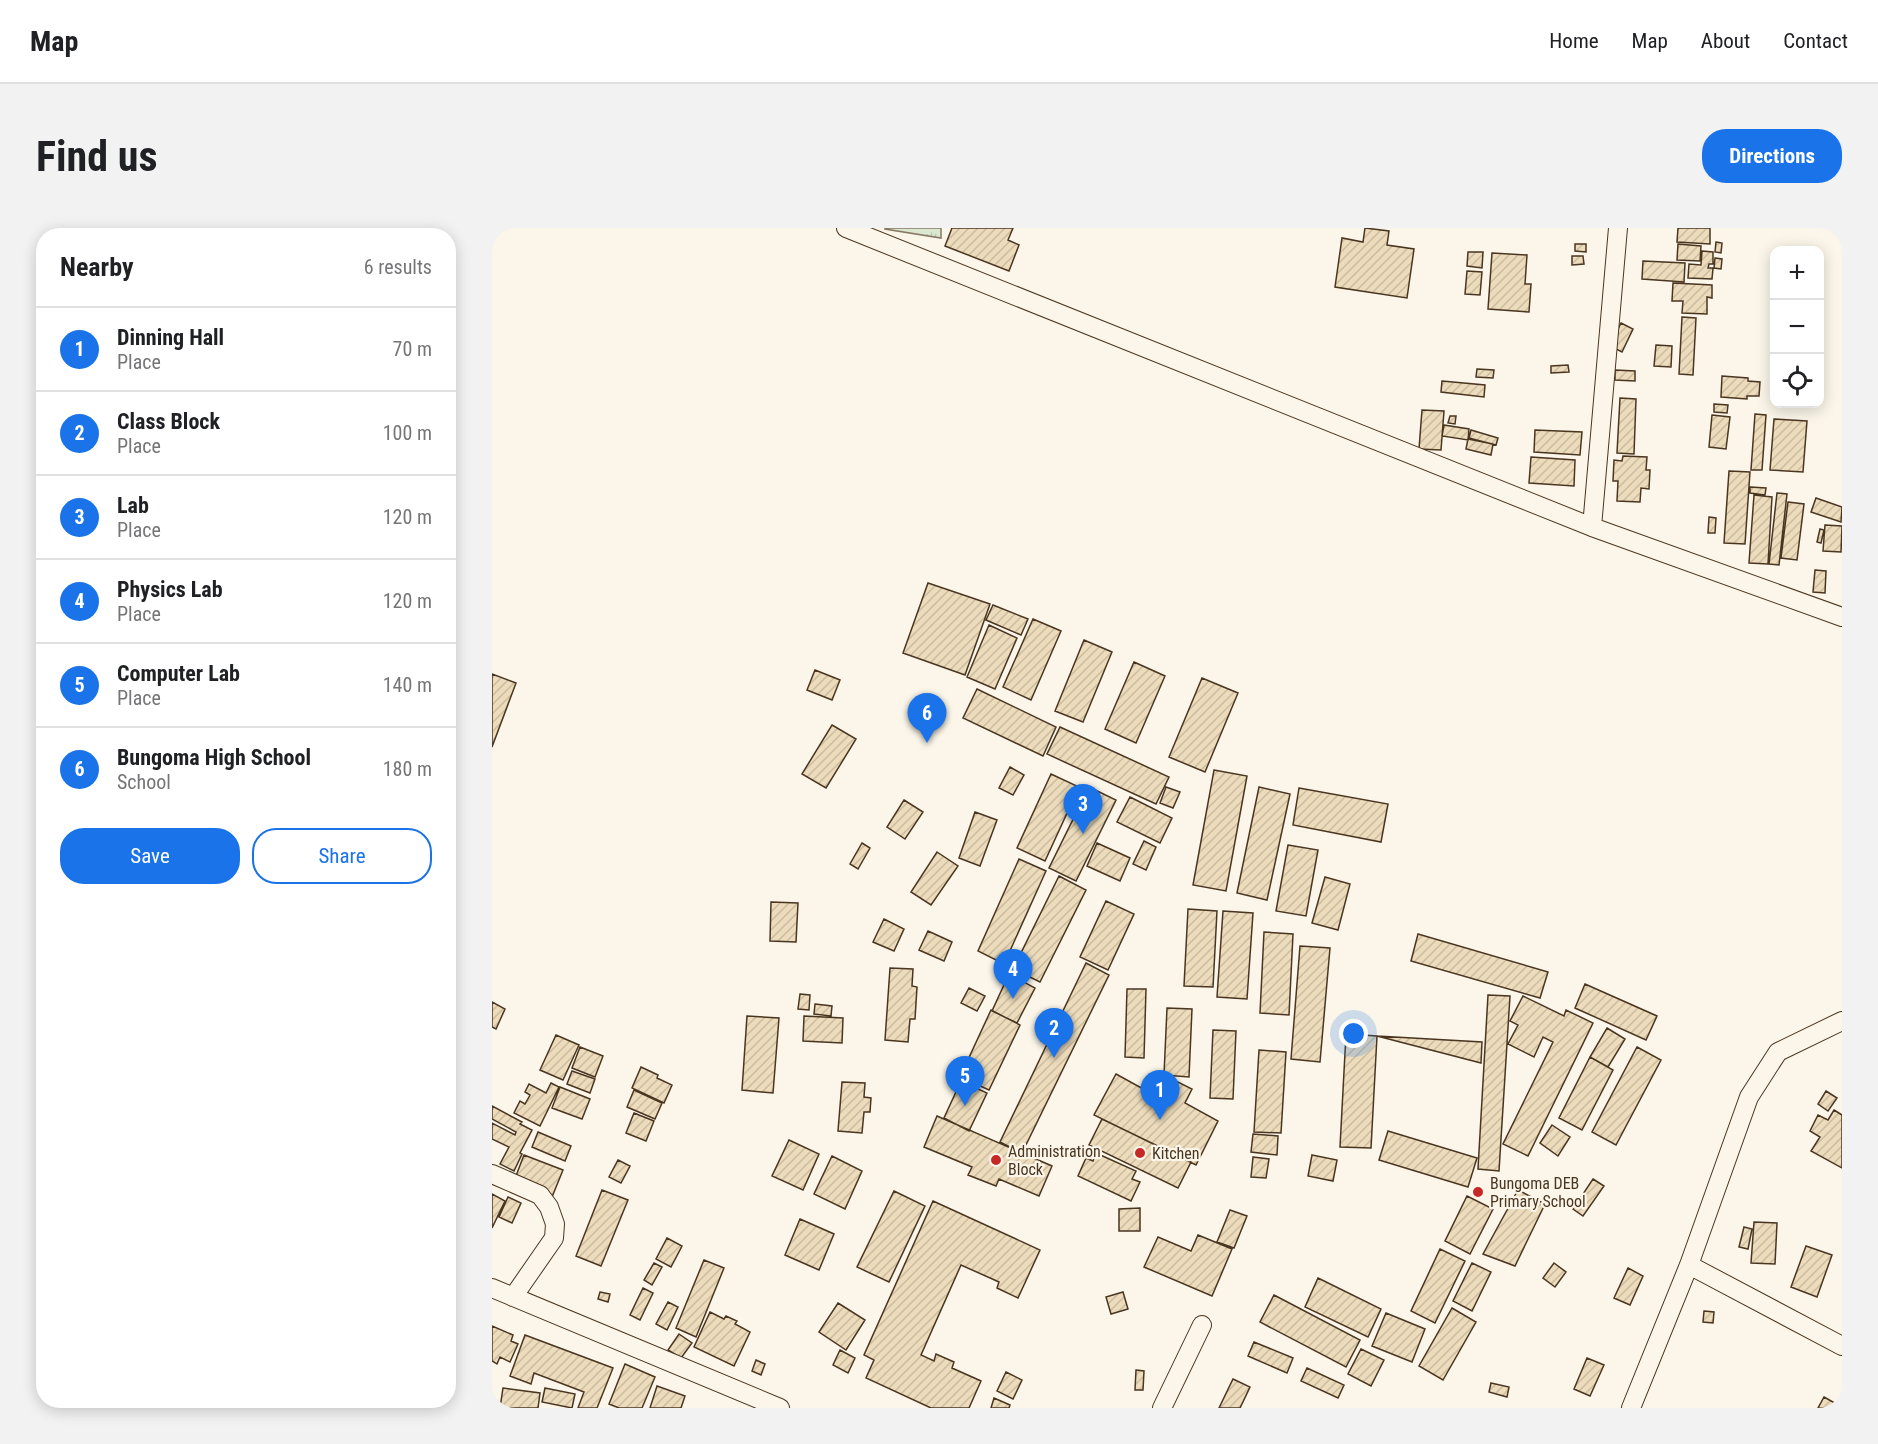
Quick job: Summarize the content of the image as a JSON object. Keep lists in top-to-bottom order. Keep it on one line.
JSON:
{"places":["Kitchen","Administration Block","Bungoma DEB Primary School"],"page":{"header":"Map","nav":["Home","Map","About","Contact"],"buttons":["Directions",["Save","Share"]],"title":"Find us","heading":["Nearby","6 results"],"map_buttons":["+","−"],"list":[{"mark":"1","name":"Dinning Hall","note":"Place","value":"70 m"},{"mark":"2","name":"Class Block","note":"Place","value":"100 m"},{"mark":"3","name":"Lab","note":"Place","value":"120 m"},{"mark":"4","name":"Physics Lab","note":"Place","value":"120 m"},{"mark":"5","name":"Computer Lab","note":"Place","value":"140 m"},{"mark":"6","name":"Bungoma High School","note":"School","value":"180 m"}],"pins":["6","3","4","2","5","1"]}}
